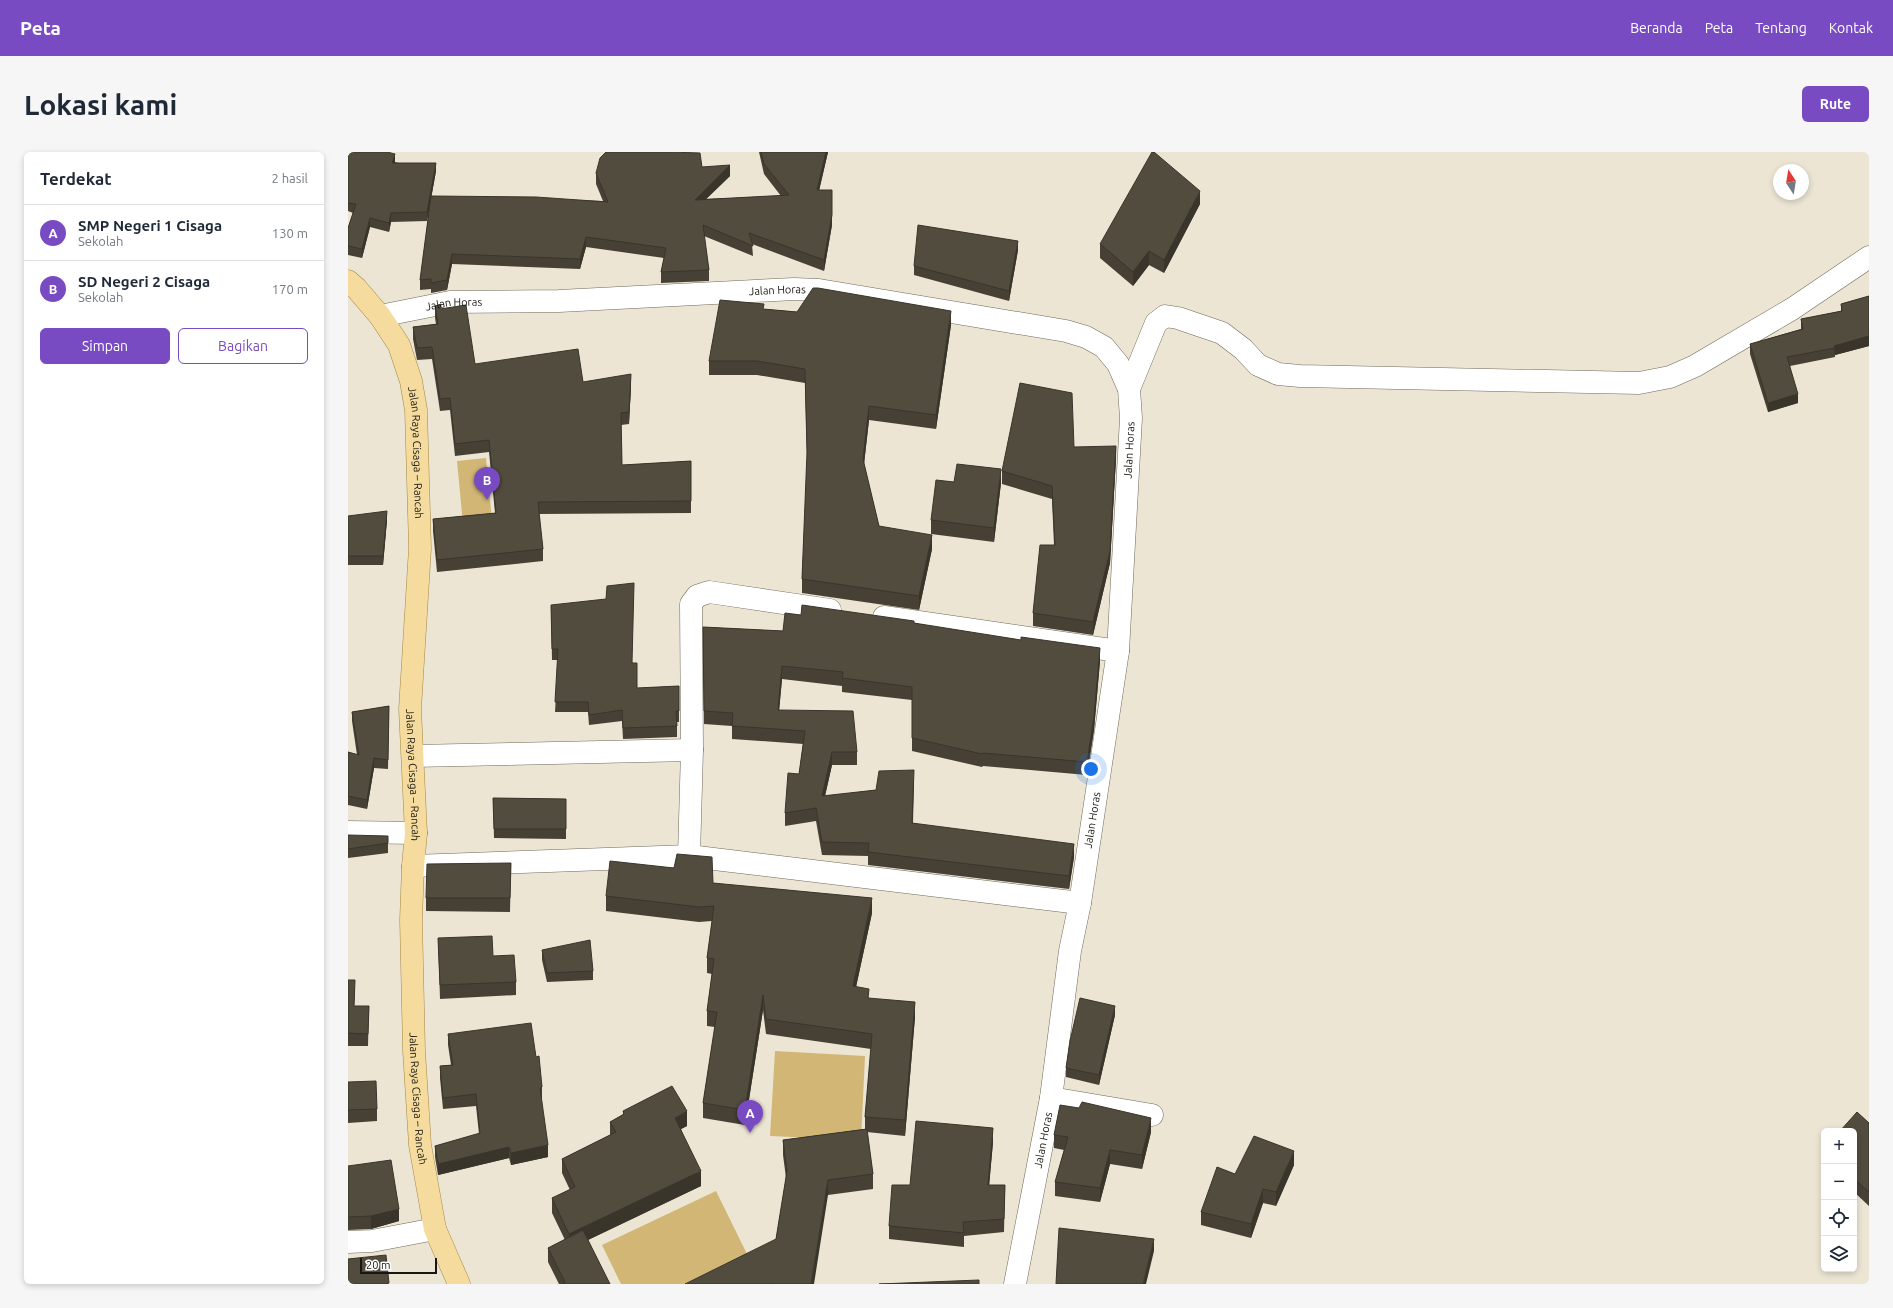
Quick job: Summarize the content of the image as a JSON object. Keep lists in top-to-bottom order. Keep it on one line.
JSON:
{"streets":{"main road":["Jalan Raya Cisaga – Rancah"],"street":["Jalan Horas"]},"crossings":[["Jalan Horas","Jalan Raya Cisaga – Rancah"]],"scale_bar":"20 m","north":"top","page":{"header":"Peta","nav":["Beranda","Peta","Tentang","Kontak"],"buttons":["Rute",["Simpan","Bagikan"]],"title":"Lokasi kami","heading":["Terdekat","2 hasil"],"list":[{"mark":"A","name":"SMP Negeri 1 Cisaga","note":"Sekolah","value":"130 m"},{"mark":"B","name":"SD Negeri 2 Cisaga","note":"Sekolah","value":"170 m"}],"pins":["B","A"],"map_buttons":["+","−"],"scale":"20 m"}}
